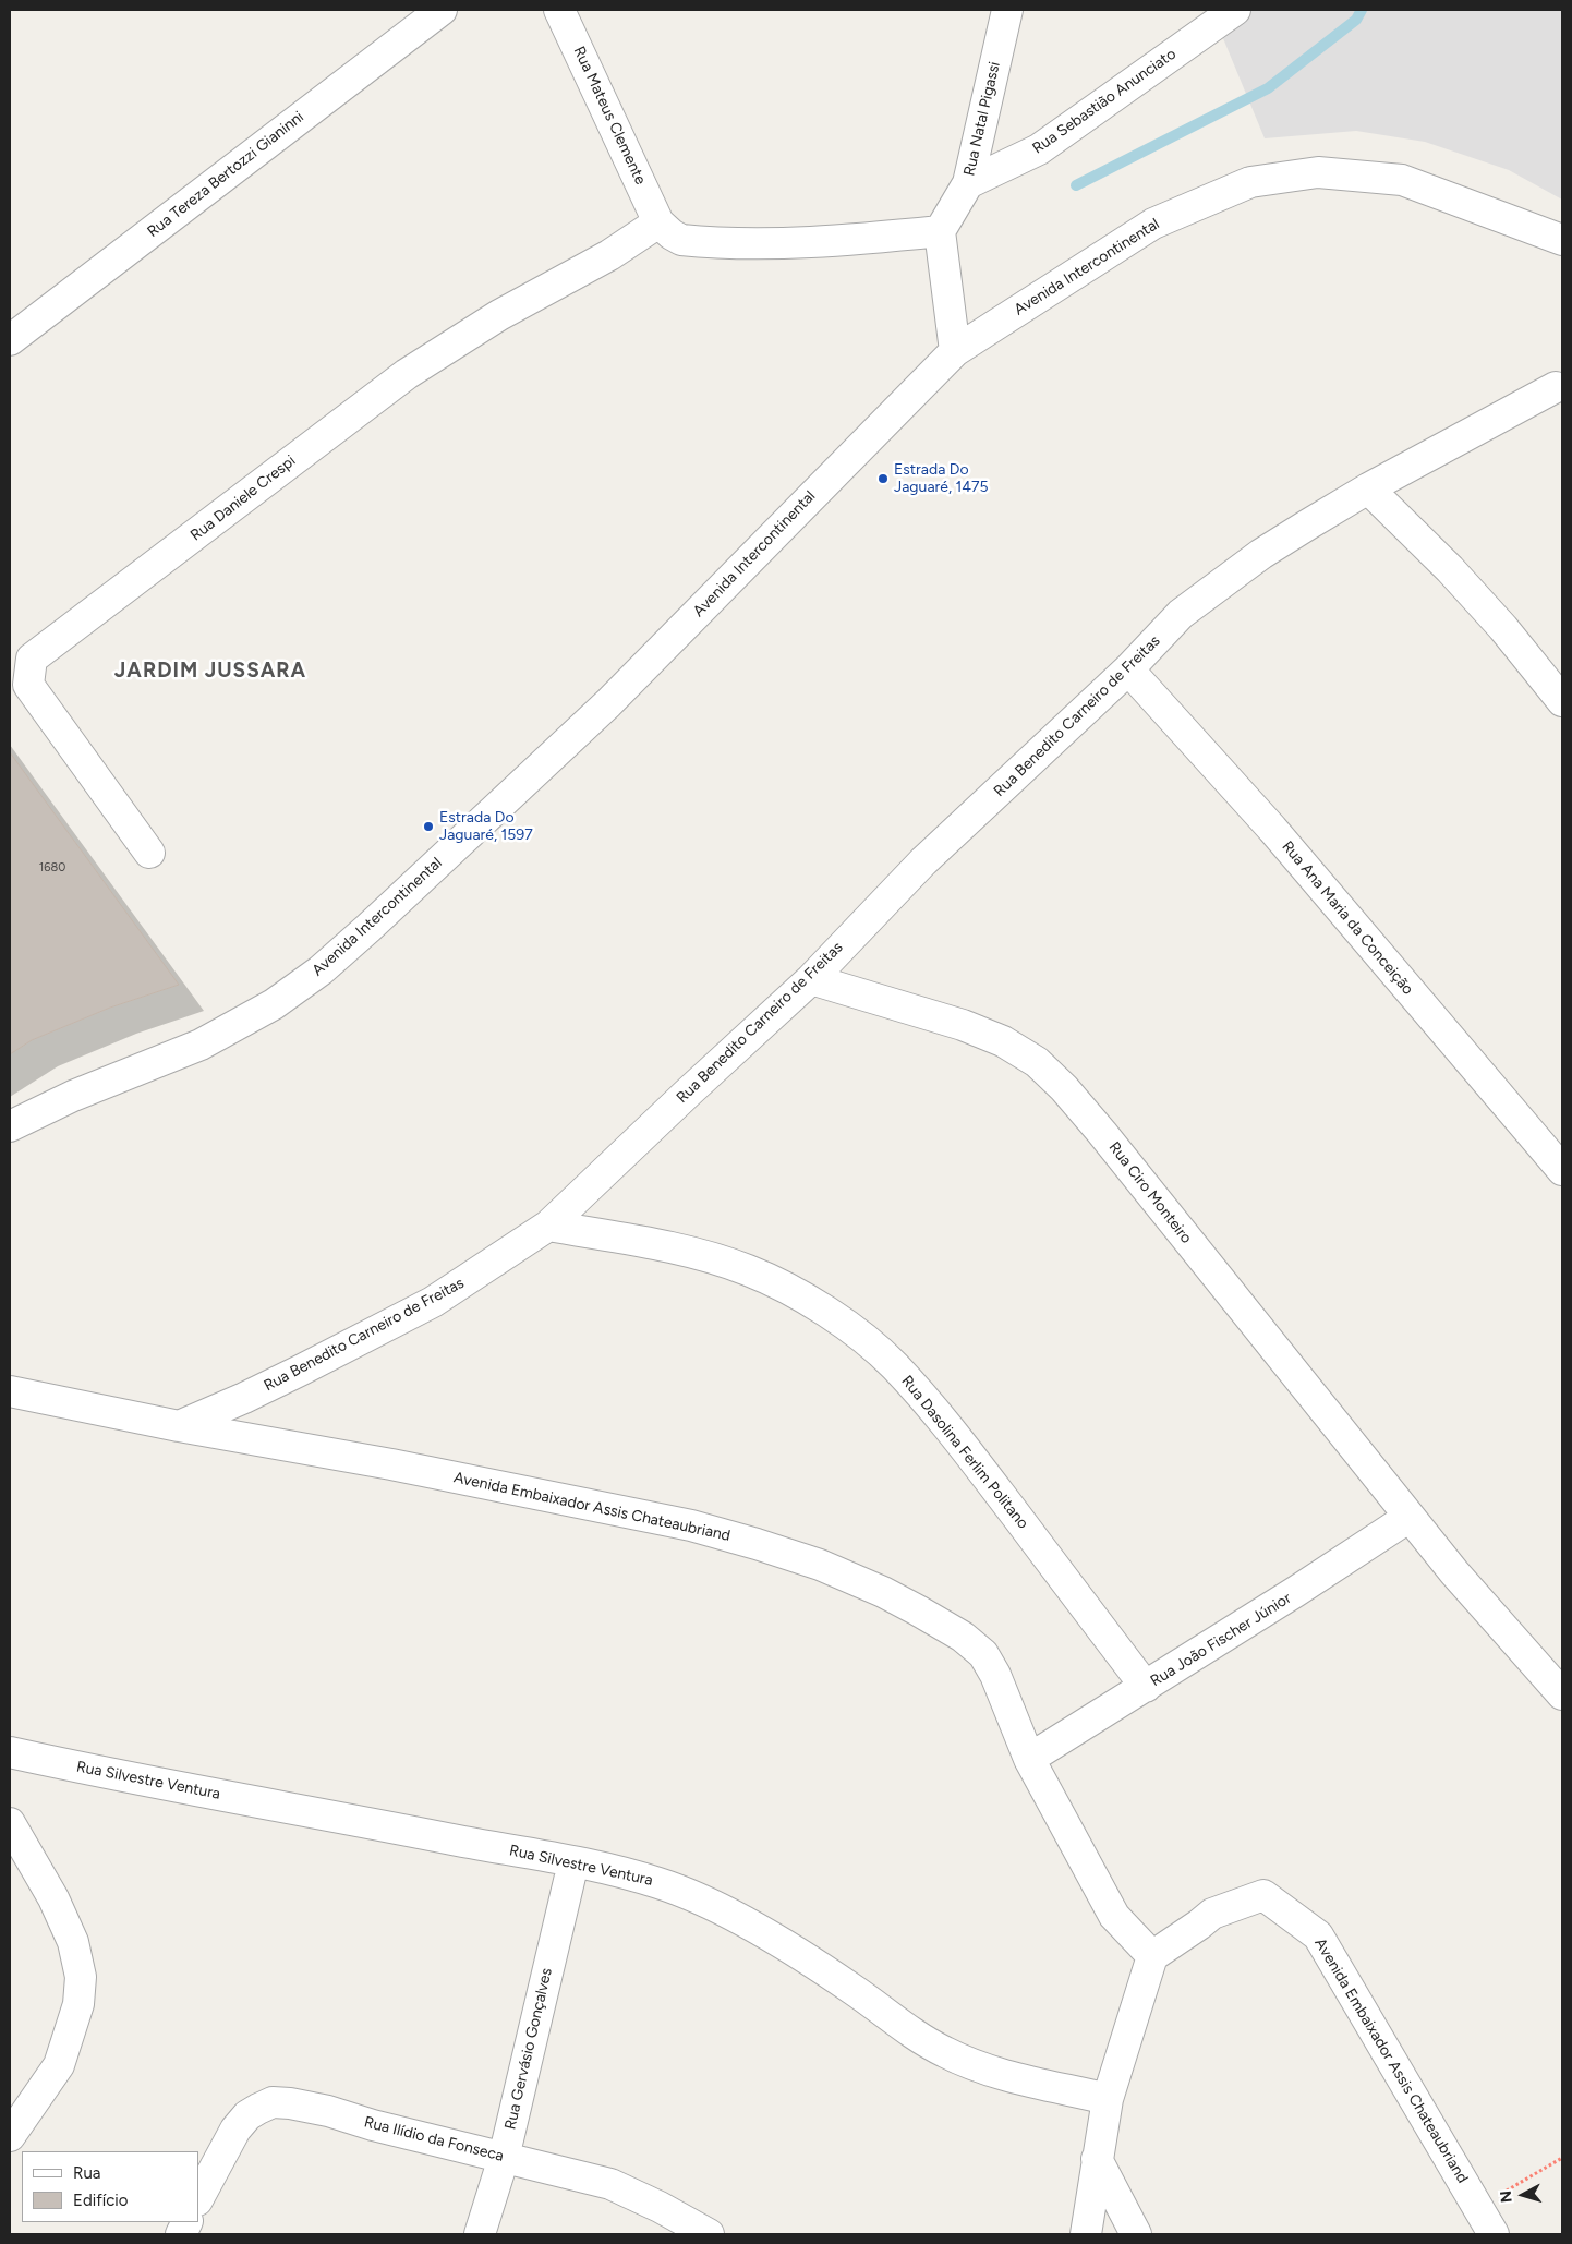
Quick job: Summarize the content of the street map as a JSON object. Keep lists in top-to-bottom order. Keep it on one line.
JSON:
{"streets":{"street":["Rua Sebastião Anunciato","Rua Mateus Clemente","Rua Natal Pigassi","Rua Tereza Bertozzi Gianinni","Avenida Intercontinental","Rua Daniele Crespi","Rua Benedito Carneiro de Freitas","Rua Ana Maria da Conceição","Rua Ciro Monteiro","Rua Dasolina Ferlim Politano","Avenida Embaixador Assis Chateaubriand","Rua João Fischer Júnior","Rua Silvestre Ventura","Rua Gervásio Gonçalves","Rua Ilídio da Fonseca"]},"crossings":[["Rua Sebastião Anunciato","Rua Natal Pigassi"],["Rua Mateus Clemente","Rua Daniele Crespi"],["Rua Benedito Carneiro de Freitas","Rua Ana Maria da Conceição"],["Rua Benedito Carneiro de Freitas","Rua Ciro Monteiro"],["Rua Benedito Carneiro de Freitas","Rua Dasolina Ferlim Politano"],["Rua Benedito Carneiro de Freitas","Avenida Embaixador Assis Chateaubriand"],["Rua Ciro Monteiro","Rua João Fischer Júnior"],["Rua Dasolina Ferlim Politano","Rua João Fischer Júnior"],["Avenida Embaixador Assis Chateaubriand","Rua João Fischer Júnior"],["Rua Silvestre Ventura","Rua Gervásio Gonçalves"],["Rua Gervásio Gonçalves","Rua Ilídio da Fonseca"]],"districts":["JARDIM JUSSARA"],"places":["Estrada Do Jaguaré, 1475","Estrada Do Jaguaré, 1597"],"house_numbers":["1680"],"legend":["Rua","Edifício"],"north":"left"}
